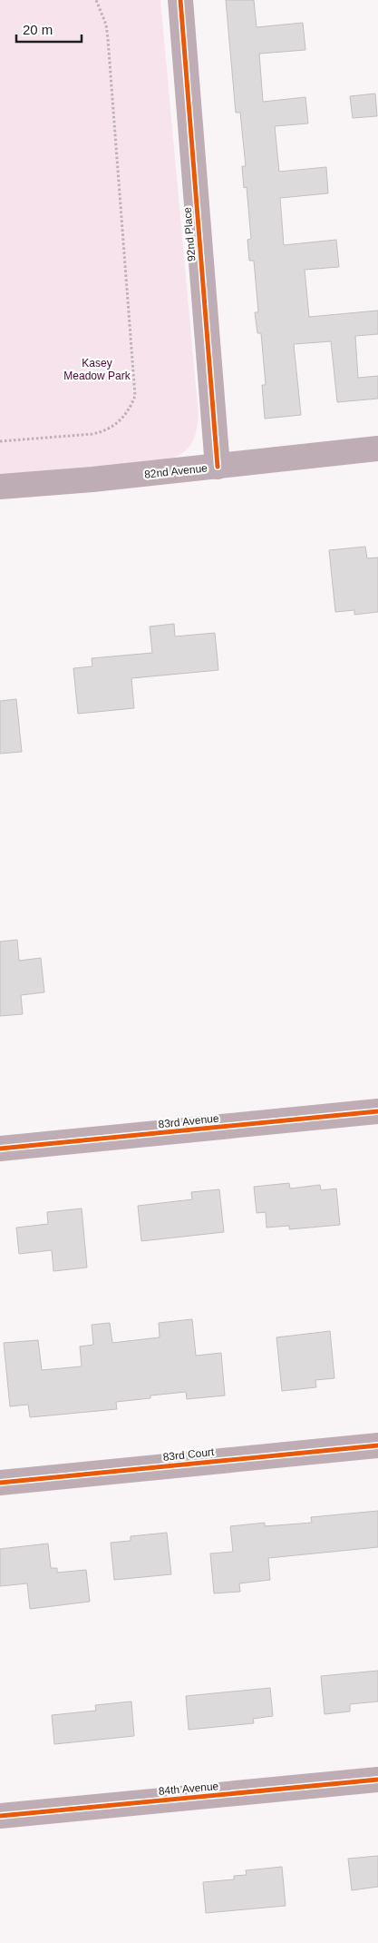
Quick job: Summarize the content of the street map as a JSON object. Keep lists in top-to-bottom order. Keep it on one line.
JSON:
{"streets":{"street":["92nd Place","82nd Avenue","83rd Avenue","83rd Court","84th Avenue"]},"crossings":[["92nd Place","82nd Avenue"]],"parks":["Kasey Meadow Park"],"scale_bar":"20 m"}
